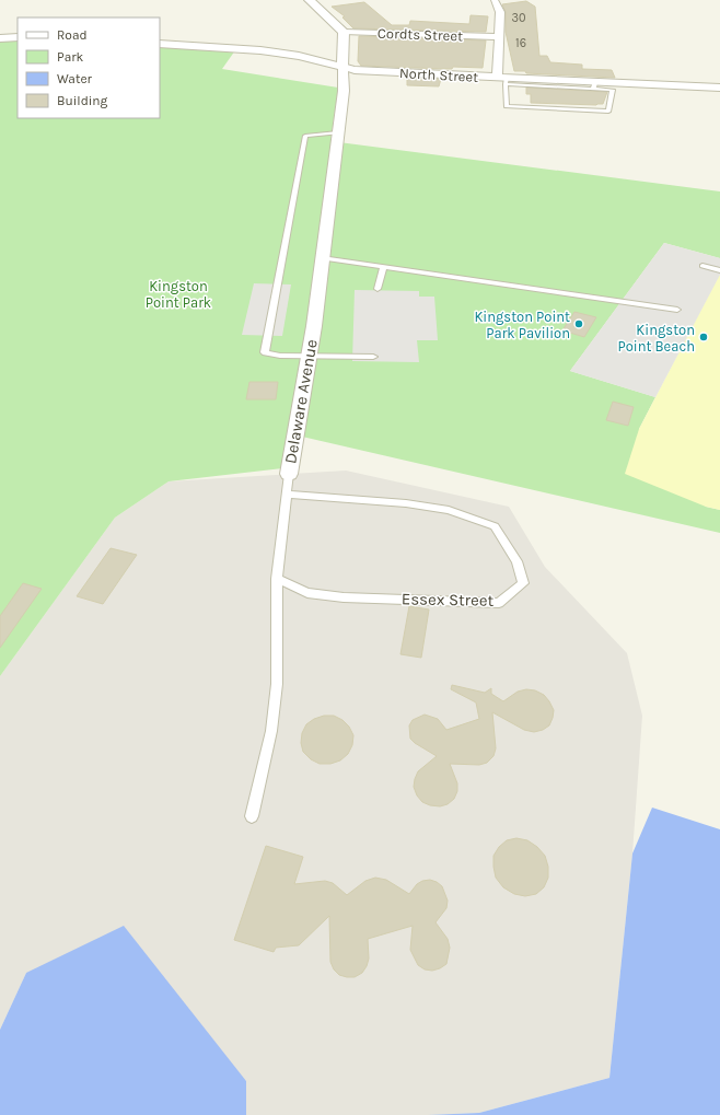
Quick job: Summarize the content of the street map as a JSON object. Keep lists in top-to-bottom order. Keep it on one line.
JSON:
{"streets":{"street":["Cordts Street","North Street","Delaware Avenue"],"lane":["Essex Street"]},"crossings":[["Cordts Street","Delaware Avenue"],["North Street","Delaware Avenue"],["Delaware Avenue","Essex Street"]],"parks":["Kingston Point Park"],"places":["Kingston Point Park Pavilion","Kingston Point Beach"],"house_numbers":["30","16"],"legend":["Road","Park","Water","Building"]}
